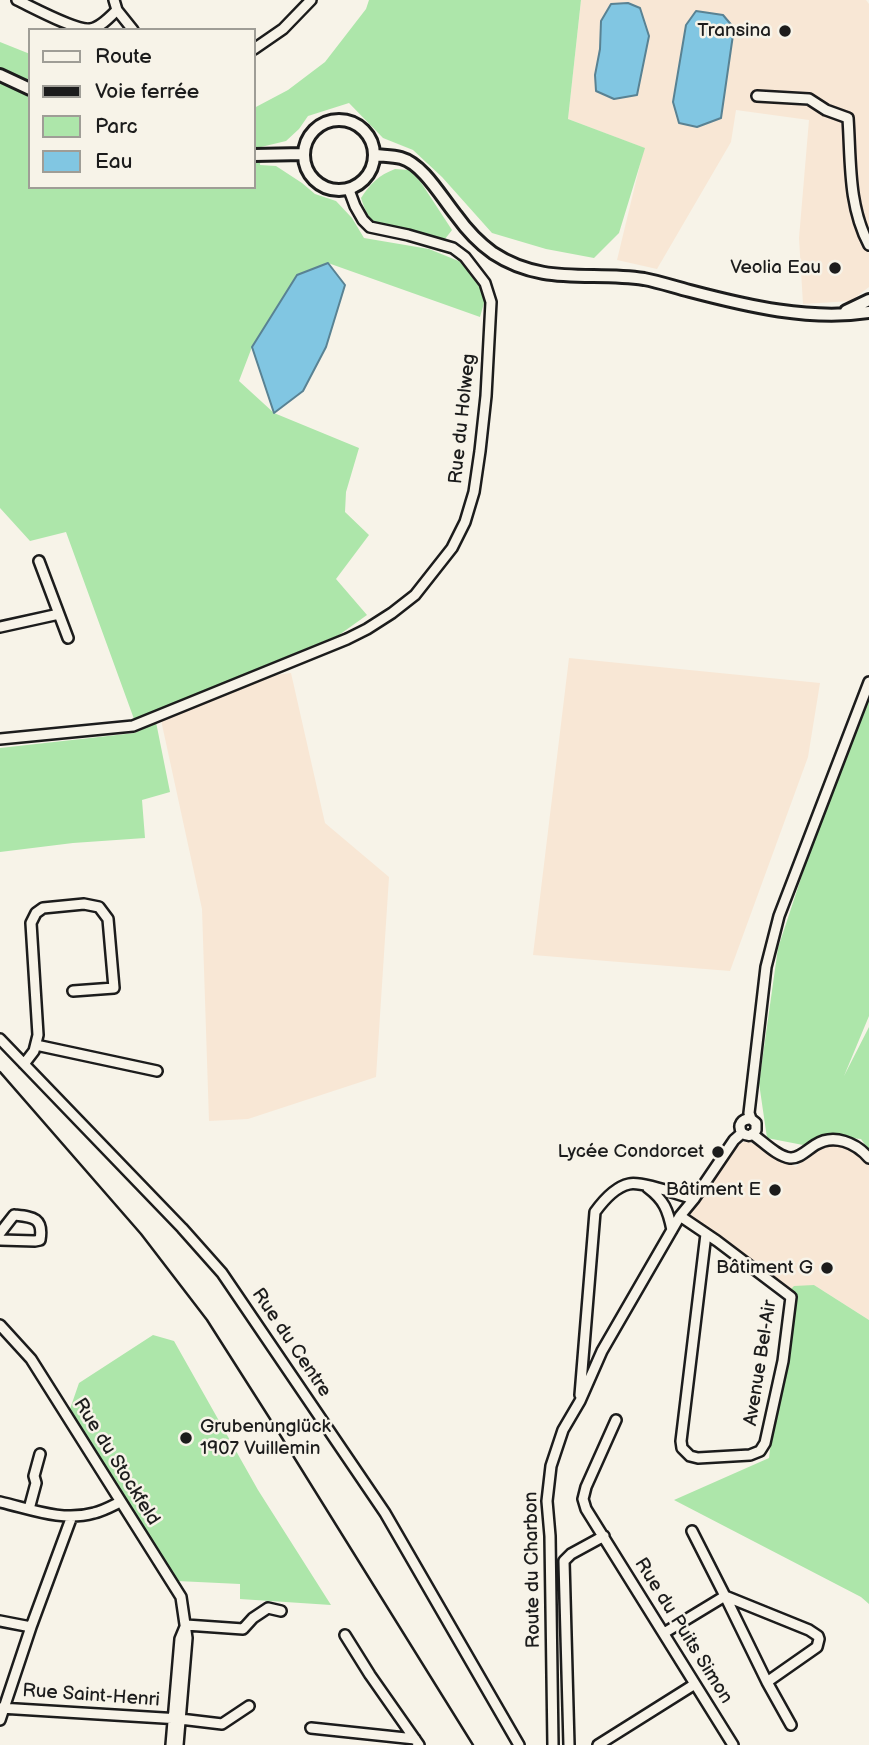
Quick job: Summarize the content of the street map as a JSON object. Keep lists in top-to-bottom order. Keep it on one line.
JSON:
{"streets":{"street":["Rue du Holweg","Rue du Centre","Avenue Bel-Air","Rue du Stockfeld","Route du Charbon","Rue du Puits Simon","Rue Saint-Henri"]},"crossings":[["Avenue Bel-Air","Route du Charbon"],["Rue du Stockfeld","Rue Saint-Henri"]],"places":["Transina","Veolia Eau","Lycée Condorcet","Bâtiment E","Bâtiment G","Grubenunglück 1907 Vuillemin"],"legend":["Route","Voie ferrée","Parc","Eau"]}
